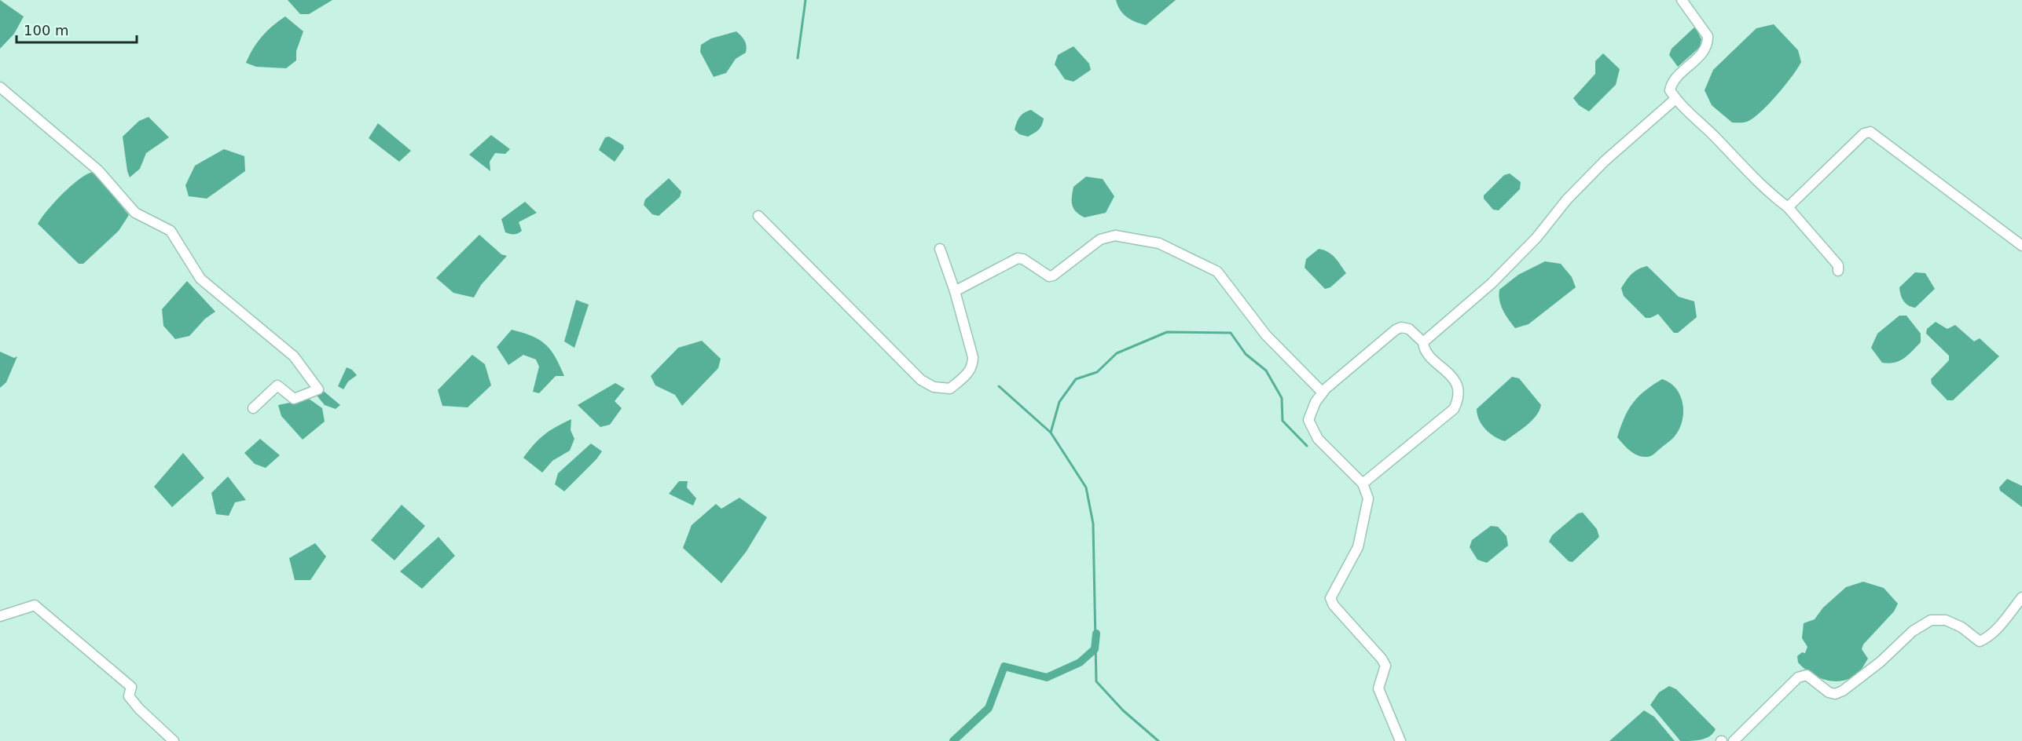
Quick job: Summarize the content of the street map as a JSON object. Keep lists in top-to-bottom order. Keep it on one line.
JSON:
{"scale_bar":"100 m"}
